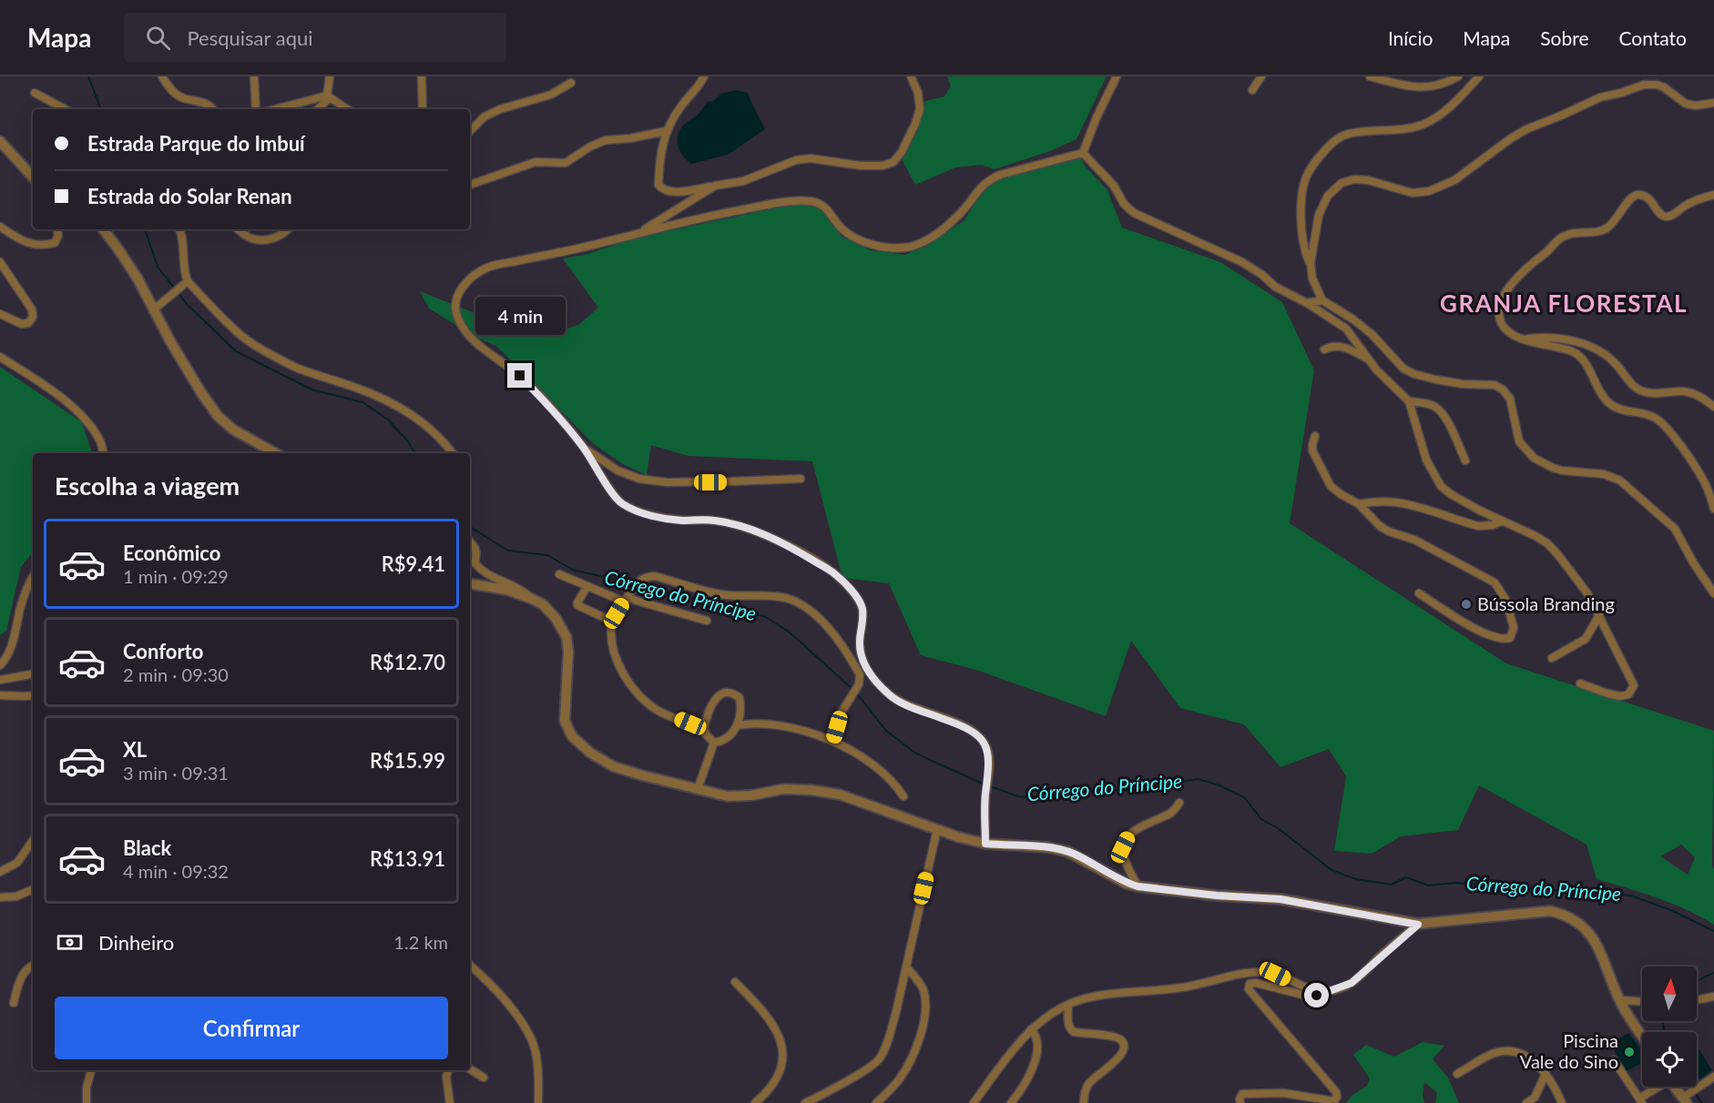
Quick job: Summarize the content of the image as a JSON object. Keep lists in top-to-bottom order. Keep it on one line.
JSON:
{"districts":["GRANJA FLORESTAL"],"water":["Córrego do Príncipe"],"places":["Bússola Branding","Piscina Vale do Sino"],"north":"top","page":{"header":"Mapa","search":"Pesquisar aqui","nav":["Início","Mapa","Sobre","Contato"],"banner":["Estrada Parque do Imbuí","Estrada do Solar Renan"],"bubble":"4 min","heading":"Escolha a viagem","list":[{"name":"Econômico","note":"1 min · 09:29","value":"R$9.41"},{"name":"Conforto","note":"2 min · 09:30","value":"R$12.70"},{"name":"XL","note":"3 min · 09:31","value":"R$15.99"},{"name":"Black","note":"4 min · 09:32","value":"R$13.91"}],"pay":["Dinheiro","1.2 km"],"buttons":"Confirmar"}}
